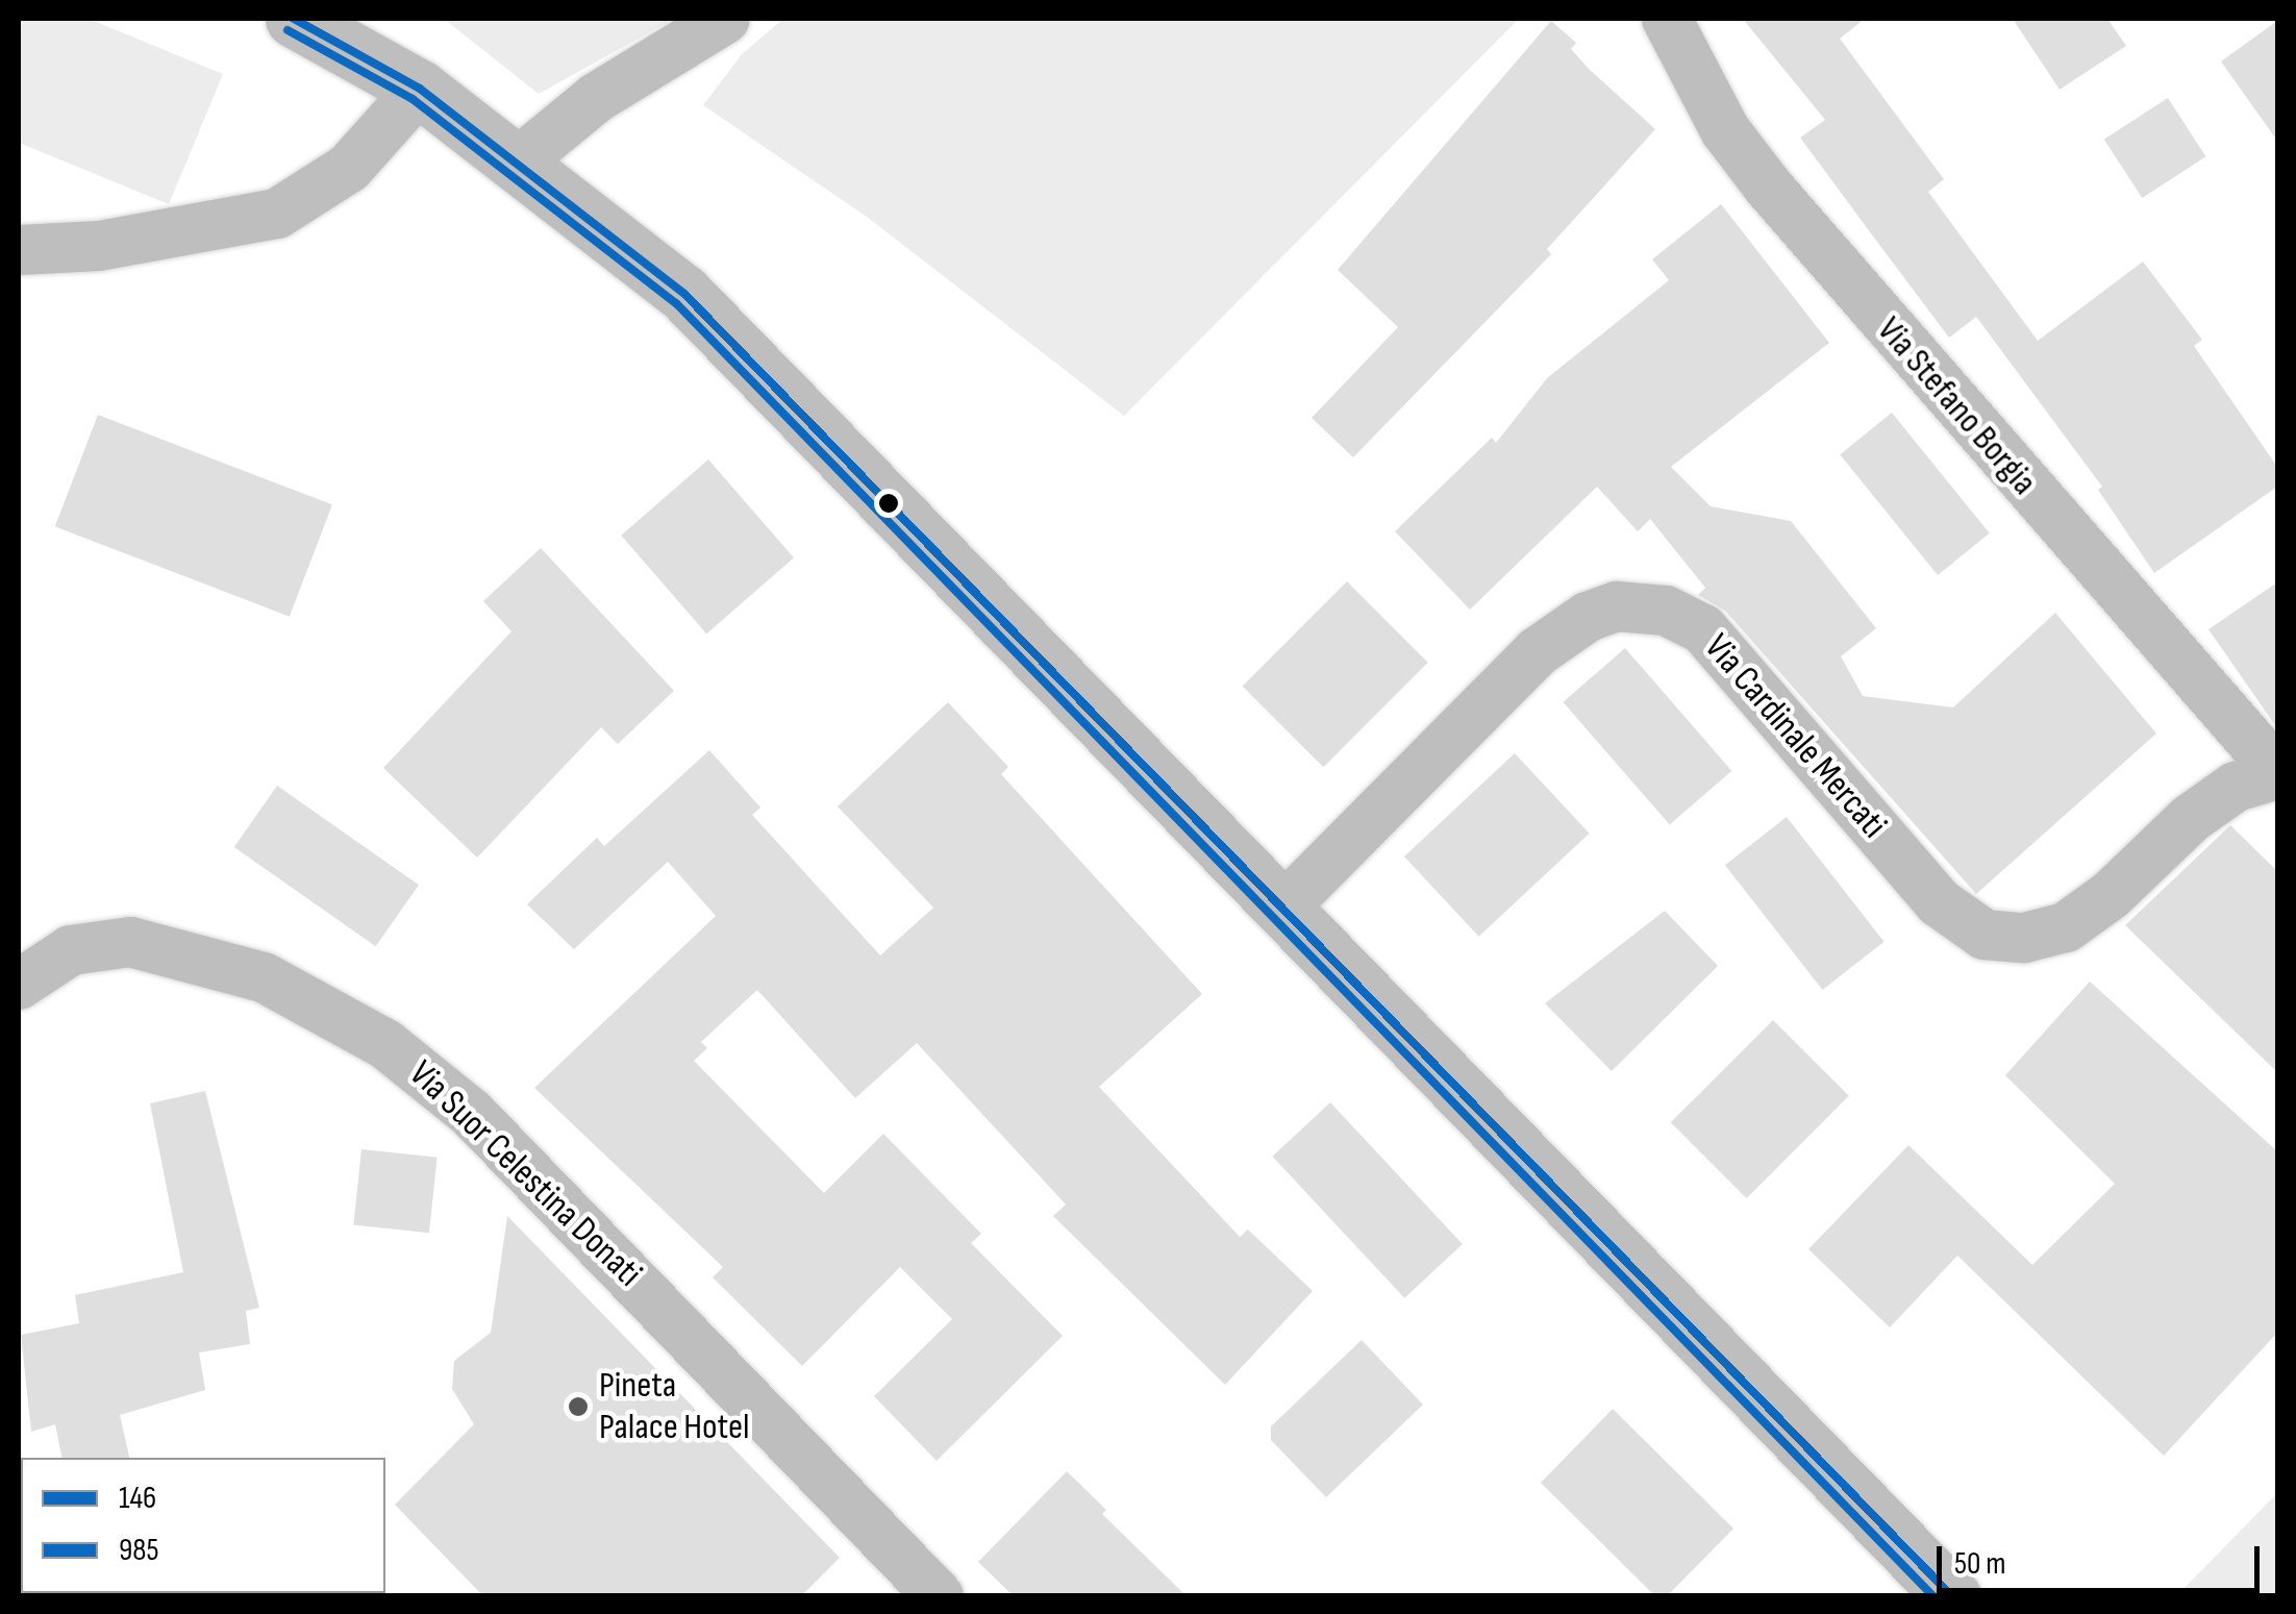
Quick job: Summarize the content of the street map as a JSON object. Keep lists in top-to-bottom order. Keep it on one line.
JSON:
{"streets":{"street":["Via Stefano Borgia","Via Cardinale Mercati","Via Suor Celestina Donati"]},"crossings":[["Via Stefano Borgia","Via Cardinale Mercati"]],"places":["Pineta Palace Hotel"],"lines":["transit line 146","transit line 985"],"legend":["146","985"],"scale_bar":"50 m"}
